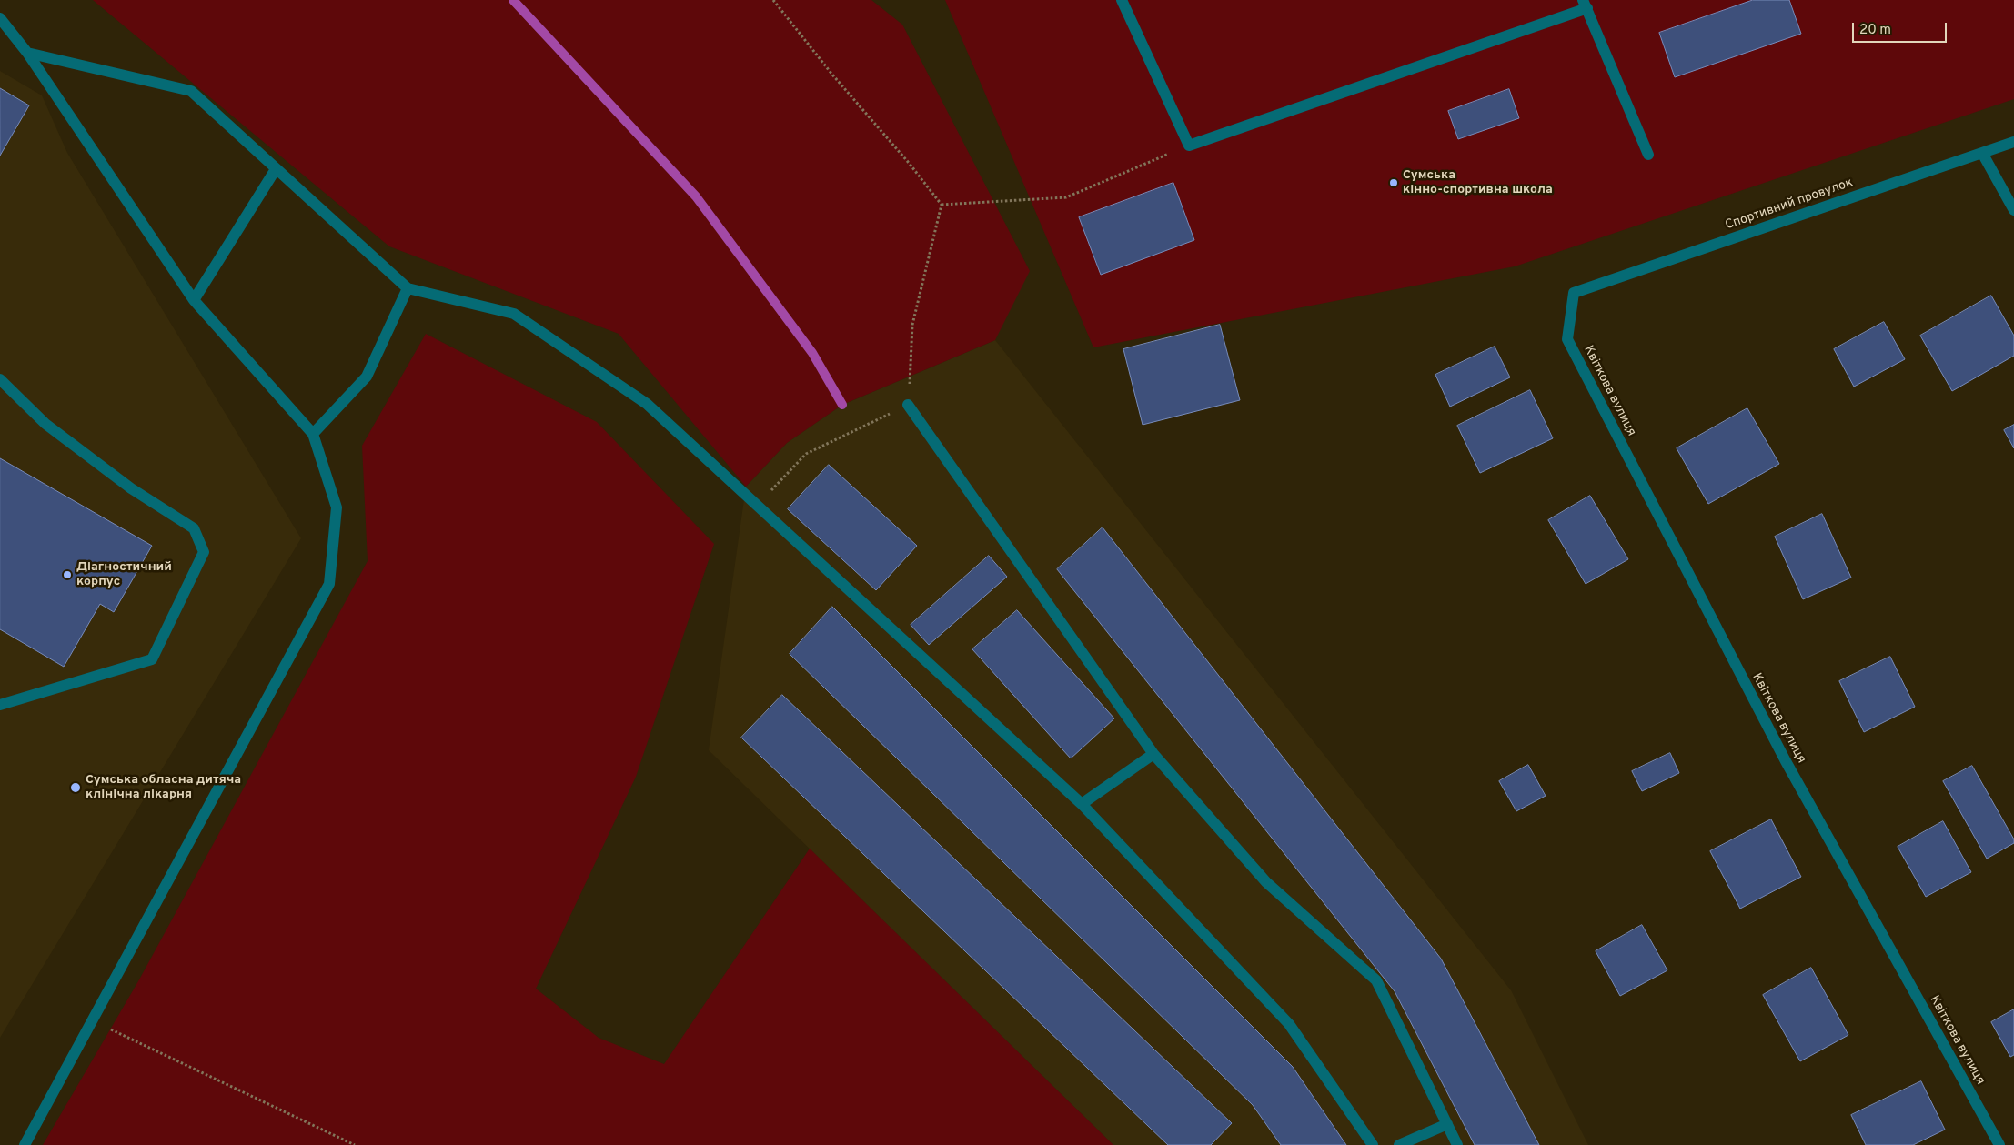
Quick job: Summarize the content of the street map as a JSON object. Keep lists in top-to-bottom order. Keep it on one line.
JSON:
{"streets":{"street":["Спортивний провулок","Квіткова вулиця"]},"crossings":[["Спортивний провулок","Квіткова вулиця"]],"places":["Сумська кінно-спортивна школа","Діагностичний корпус","Сумська обласна дитяча клінічна лікарня"],"scale_bar":"20 m"}
